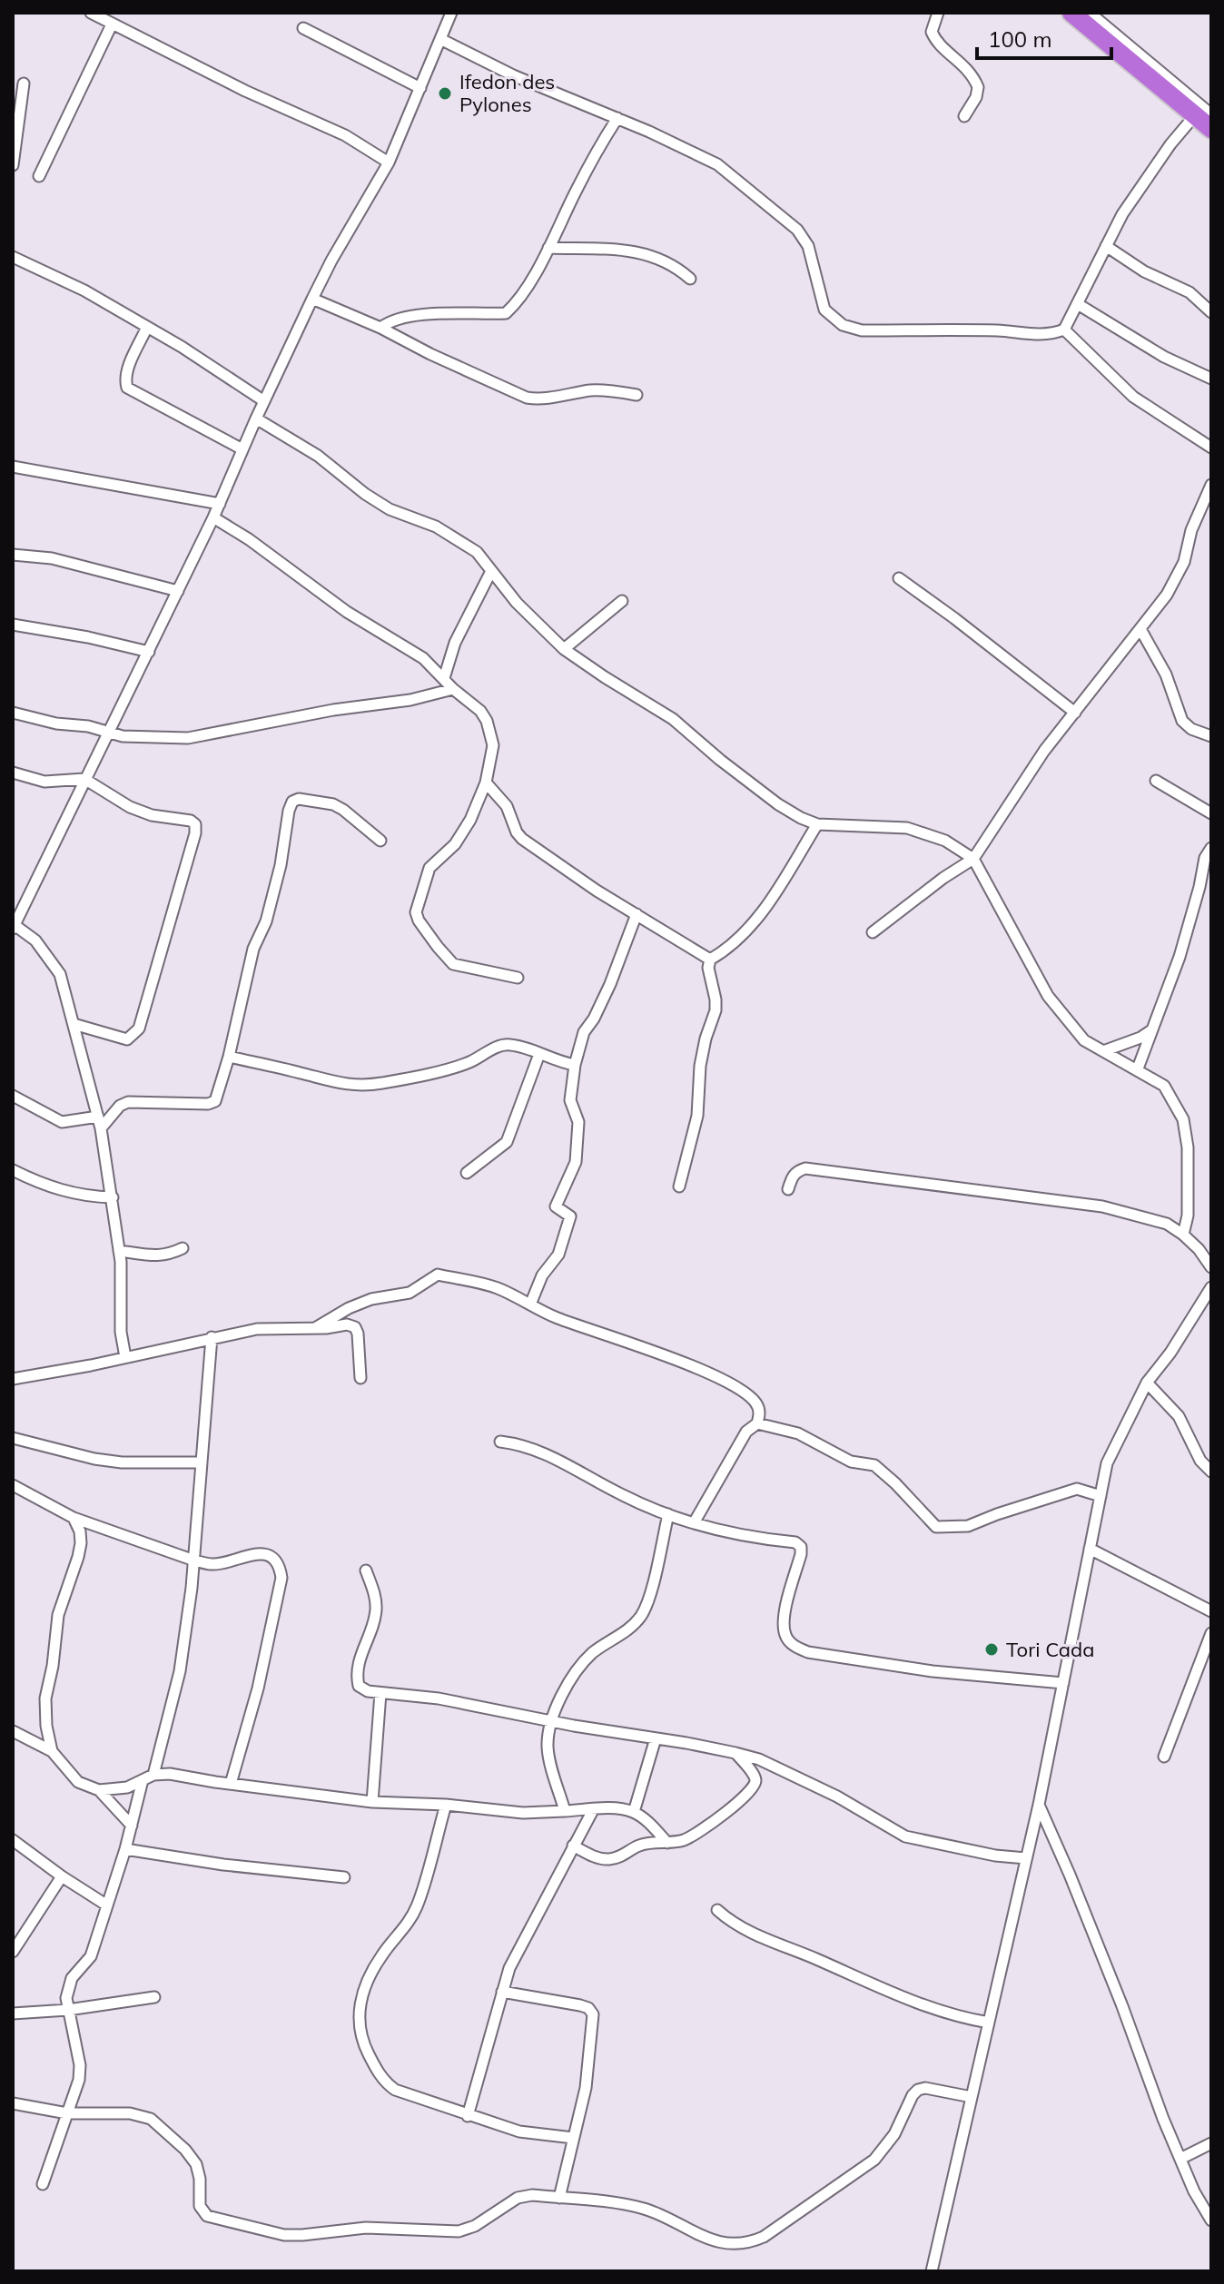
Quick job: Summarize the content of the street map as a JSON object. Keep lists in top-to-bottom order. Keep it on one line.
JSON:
{"places":["Ifedon des Pylones","Tori Cada"],"scale_bar":"100 m"}
